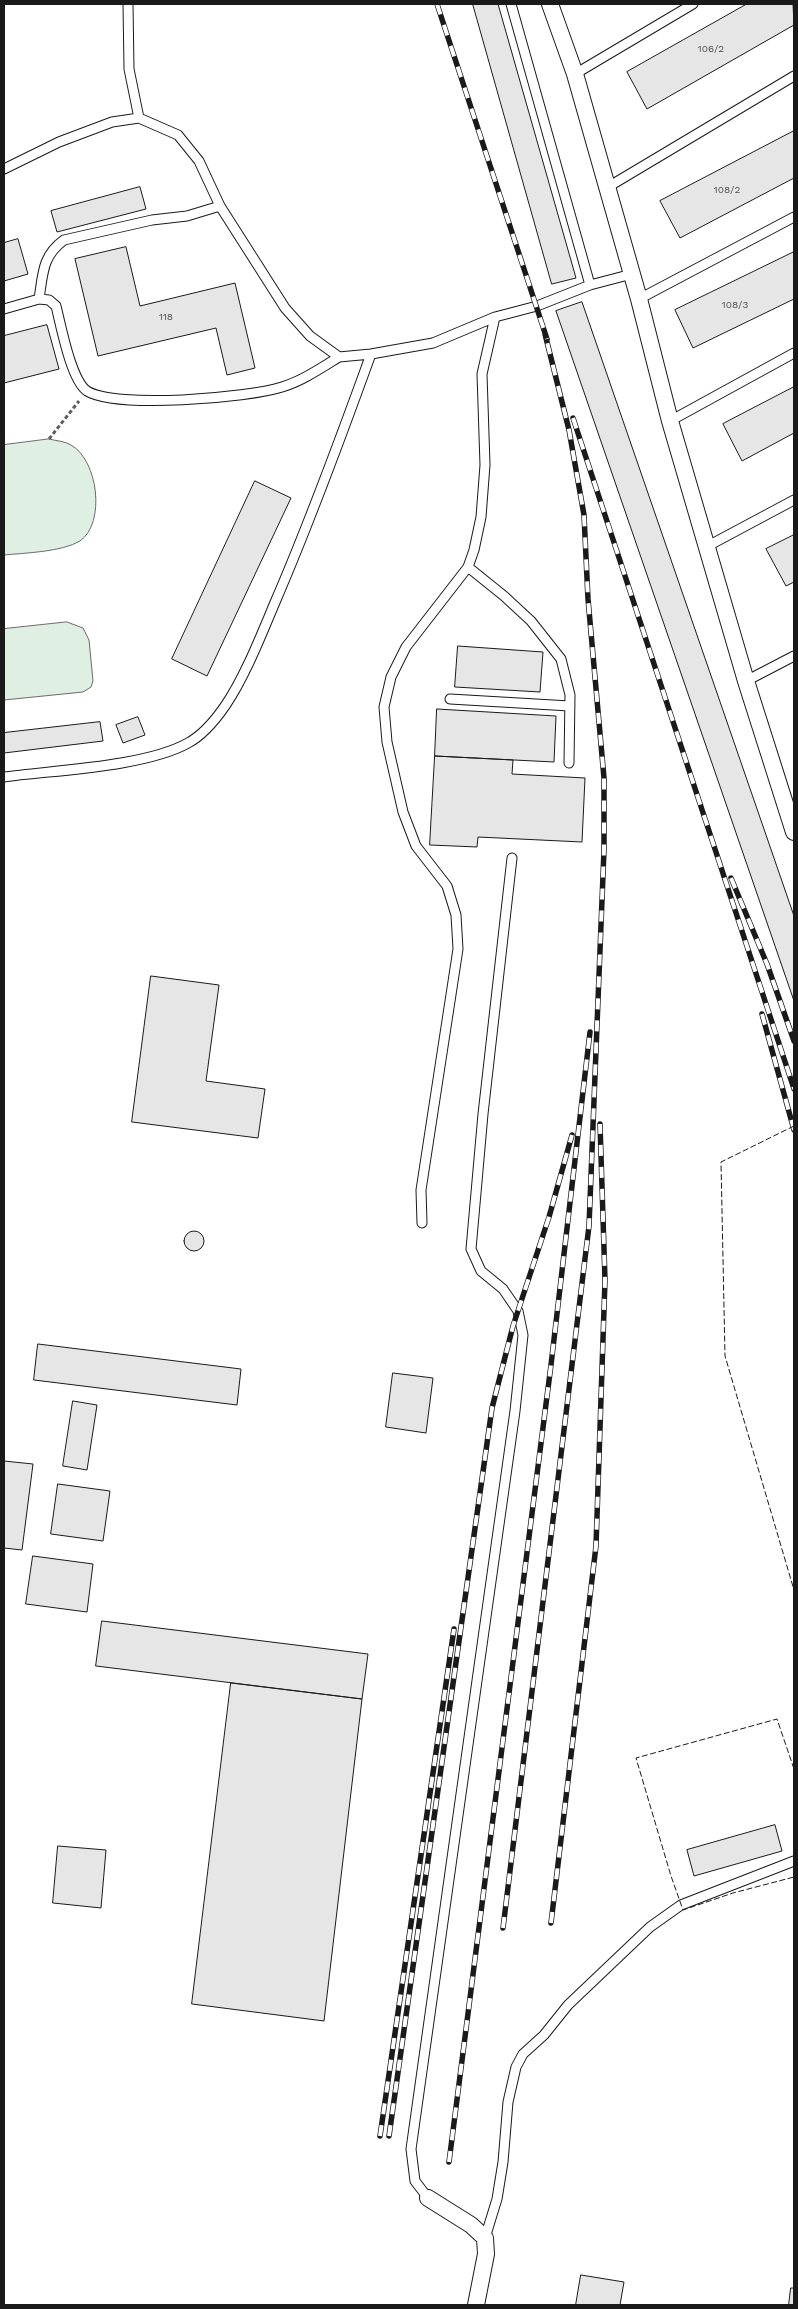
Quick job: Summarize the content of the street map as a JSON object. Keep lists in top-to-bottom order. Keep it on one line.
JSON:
{"house_numbers":["106/2","108/2","108/3","118"]}
